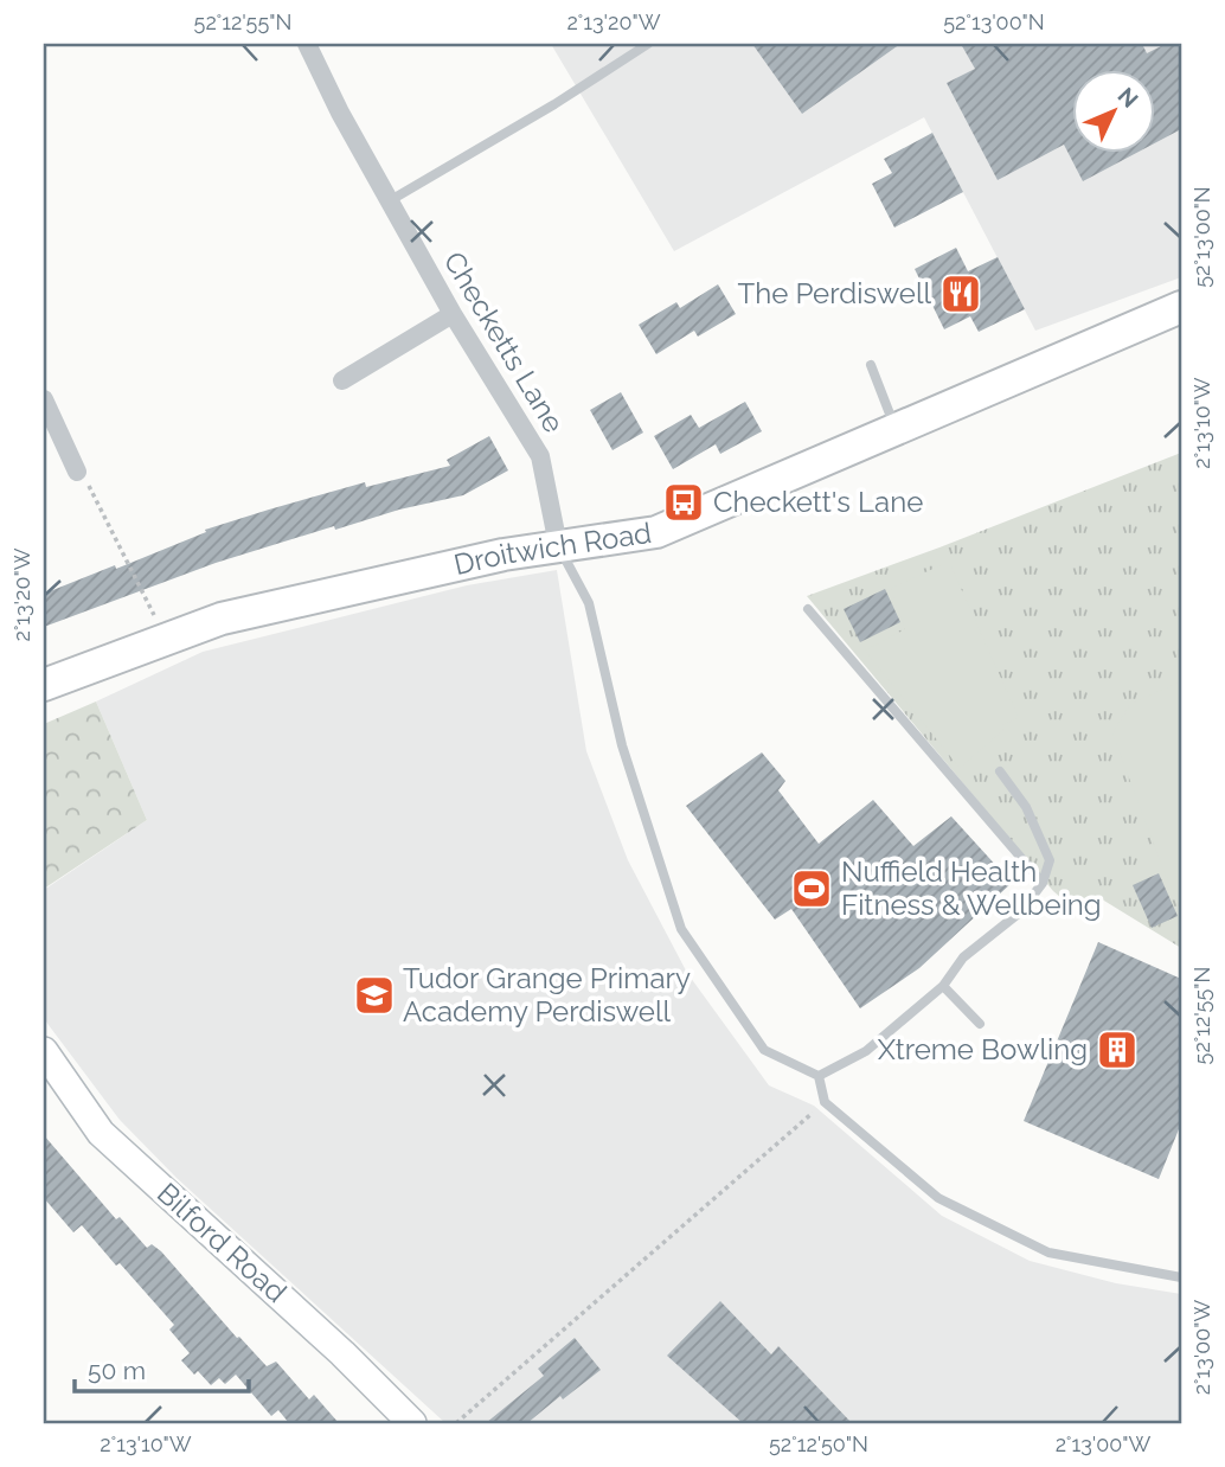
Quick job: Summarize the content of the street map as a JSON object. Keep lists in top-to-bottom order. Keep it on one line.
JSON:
{"streets":{"main road":["Droitwich Road","Bilford Road"],"street":["Checketts Lane"]},"crossings":[["Checketts Lane","Droitwich Road"]],"places":{"restaurant":["The Perdiswell"],"bus stop":["Checkett's Lane"],"sports":["Nuffield Health Fitness & Wellbeing"],"school or university":["Tudor Grange Primary Academy Perdiswell"],"building":["Xtreme Bowling"]},"scale_bar":"50 m","north":"top right","coordinates":["52°12'55\"N","2°13'20\"W","52°13'00\"N","2°13'10\"W","2°13'00\"W","52°12'50\"N"]}
